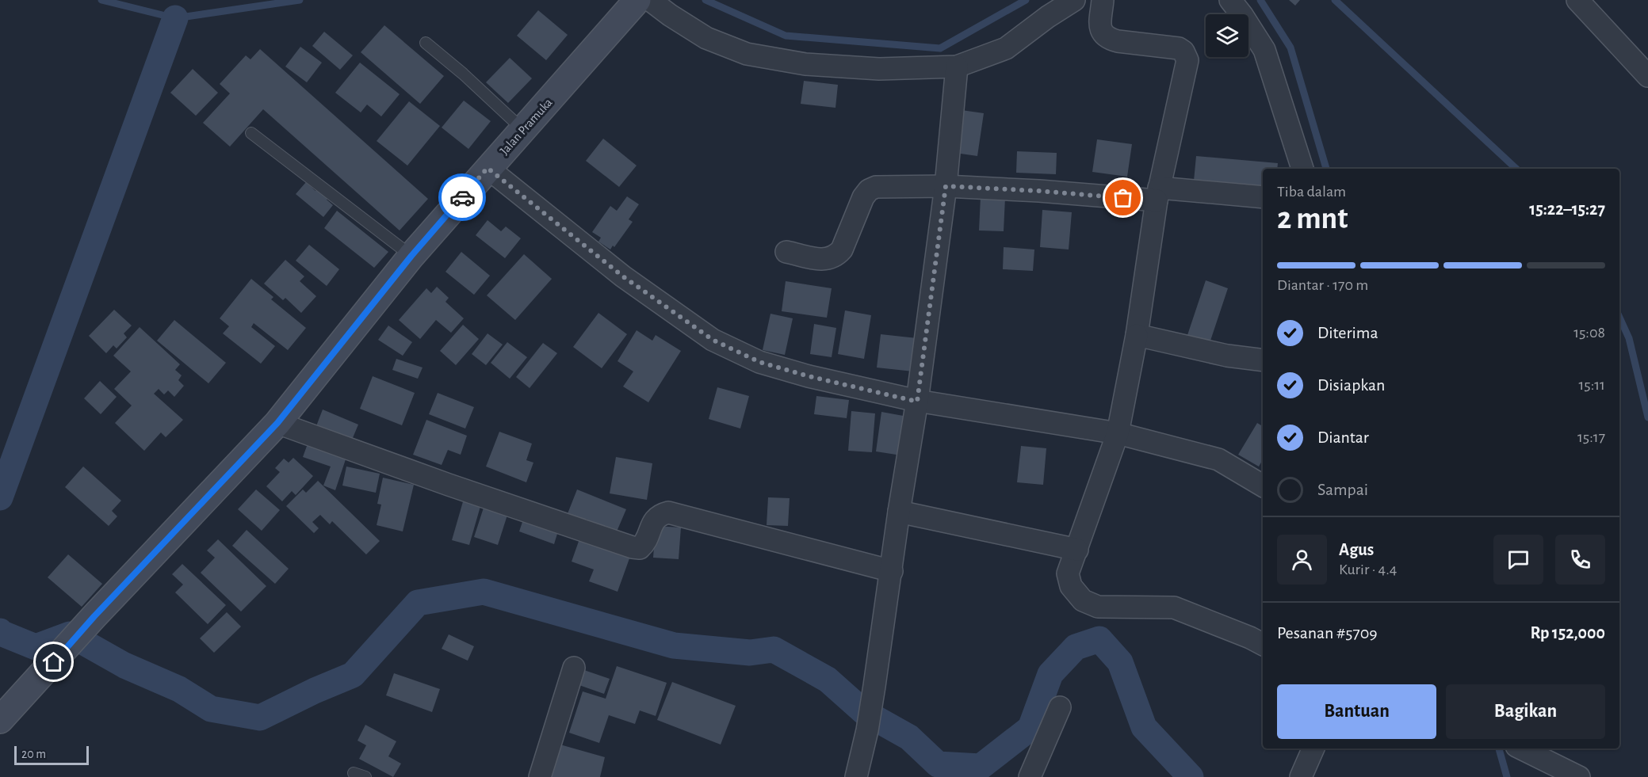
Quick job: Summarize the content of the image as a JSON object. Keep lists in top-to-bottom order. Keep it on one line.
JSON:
{"streets":{"main road":["Jalan Pramuka"]},"scale_bar":"20 m","page":{"heading":["2 mnt","Tiba dalam","15:22–15:27"],"panel":["Agus","Kurir · 4.4","Pesanan #5709","Rp 152,000"],"bar":"Diantar · 170 m","list":[["Diterima","15:08"],["Disiapkan","15:11"],["Diantar","15:17"],"Sampai"],"buttons":["Bantuan","Bagikan"],"scale":"20 m"}}
